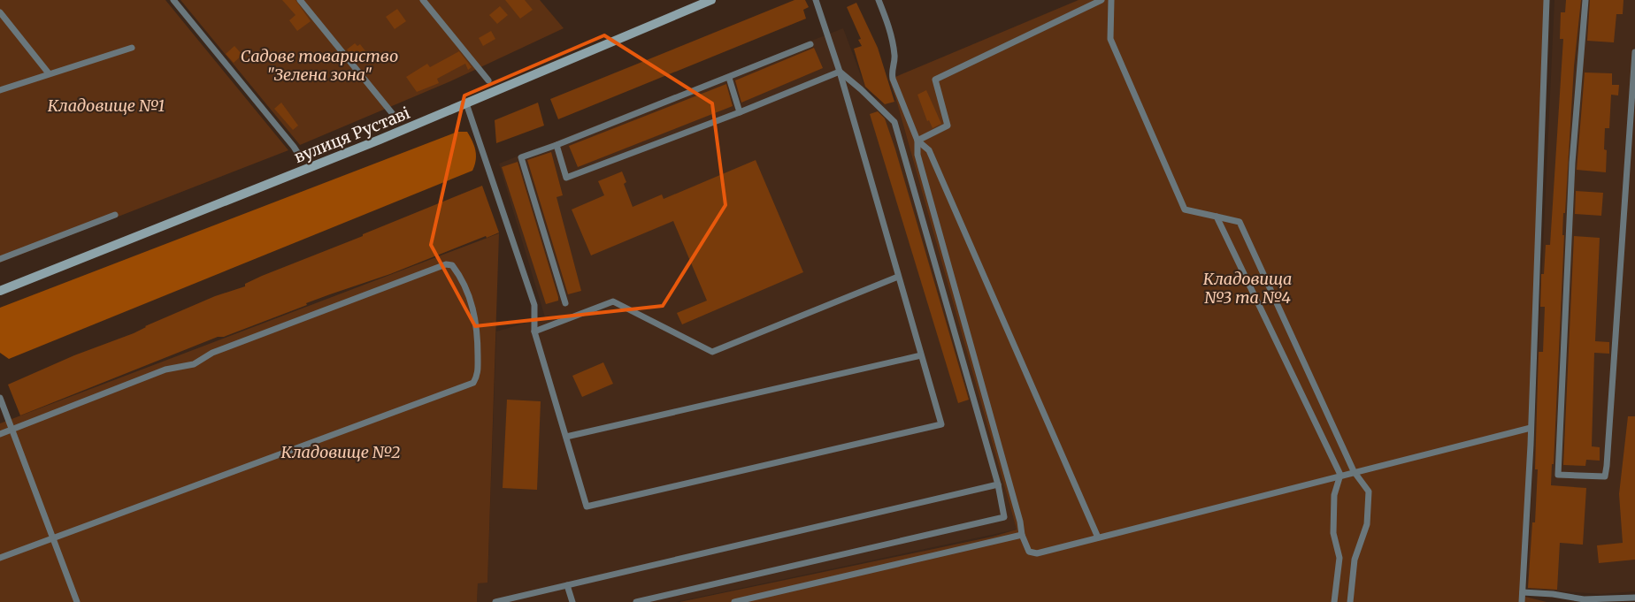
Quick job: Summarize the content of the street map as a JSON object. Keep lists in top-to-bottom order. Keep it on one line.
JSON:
{"streets":{"main road":["вулиця Руставі"]},"parks":["Садове товариство \"Зелена зона\"","Кладовище №1","Кладовища №3 та №4","Кладовище №2"]}
